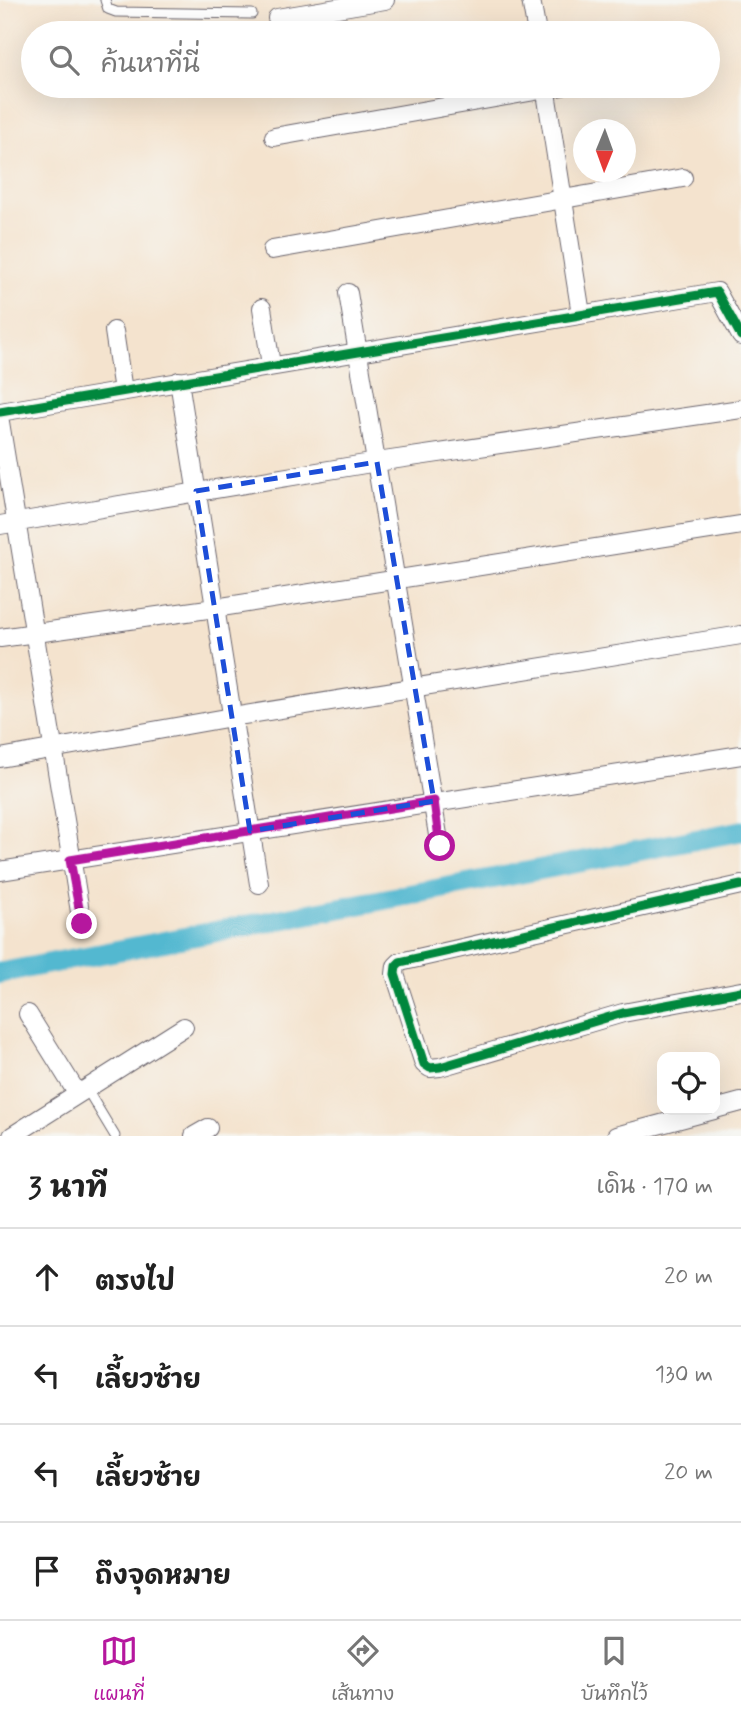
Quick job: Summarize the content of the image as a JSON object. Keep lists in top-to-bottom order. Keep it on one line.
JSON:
{"north":"bottom","page":{"search":"ค้นหาที่นี่","heading":["3 นาที","เดิน · 170 m"],"list":[["ตรงไป","20 m"],["เลี้ยวซ้าย","130 m"],["เลี้ยวซ้าย","20 m"],"ถึงจุดหมาย"],"nav":["แผนที่","เส้นทาง","บันทึกไว้"]}}
